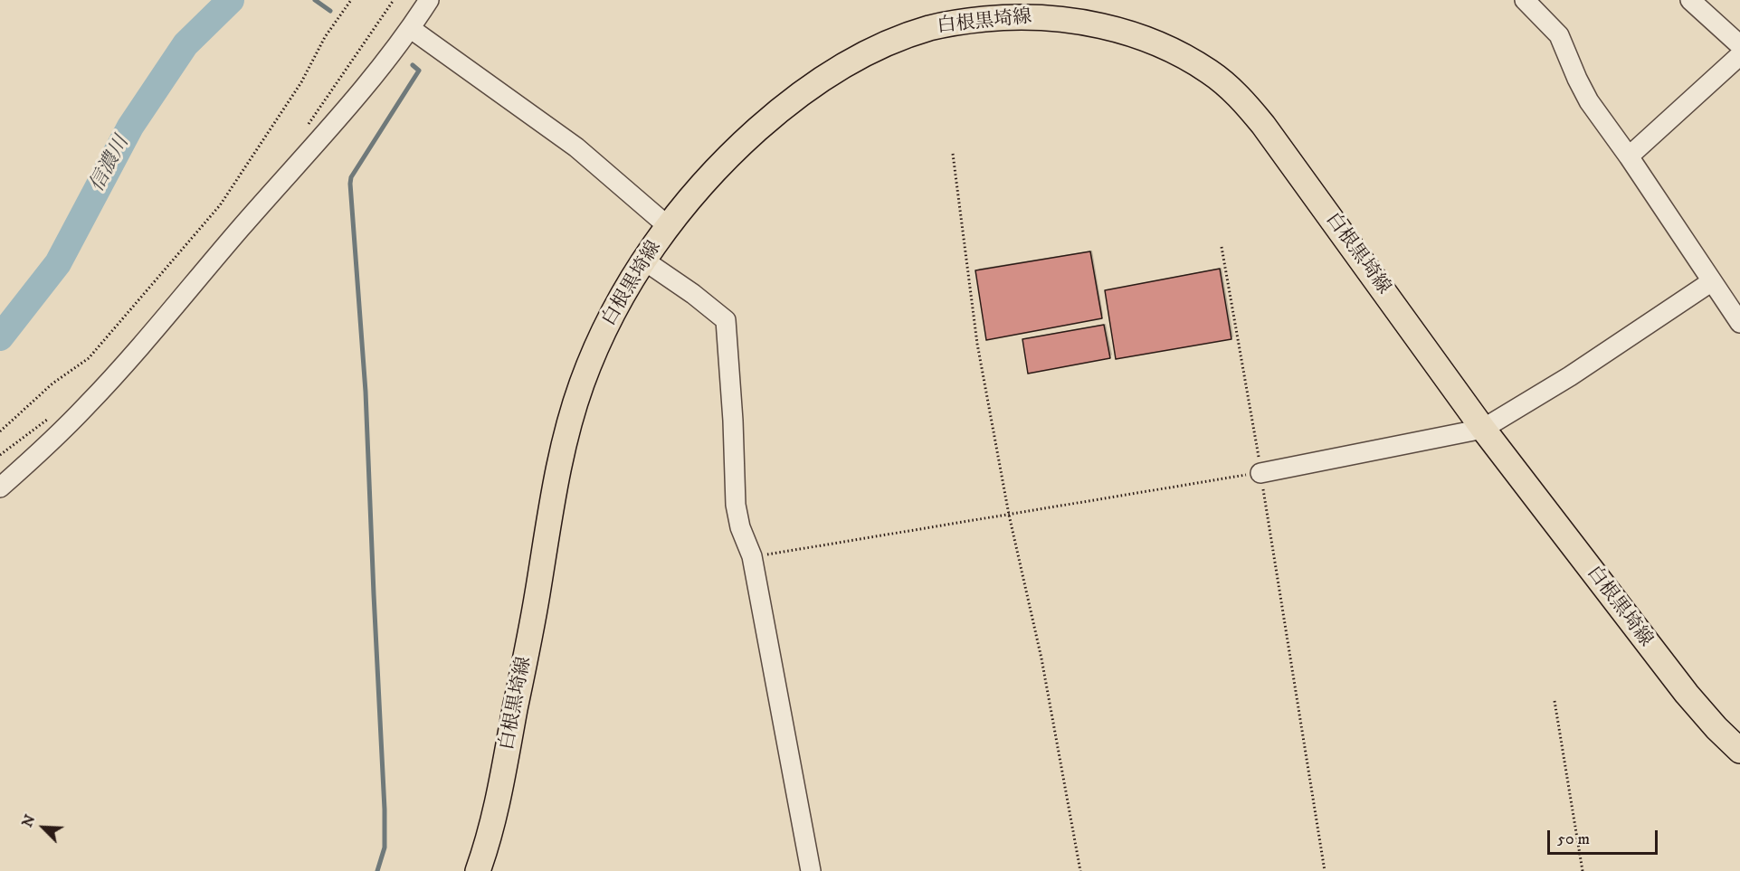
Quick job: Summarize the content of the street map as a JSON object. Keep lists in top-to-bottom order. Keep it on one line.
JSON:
{"streets":{"main road":["白根黒埼線"]},"water":["信濃川"],"scale_bar":"50 m","north":"top left"}
